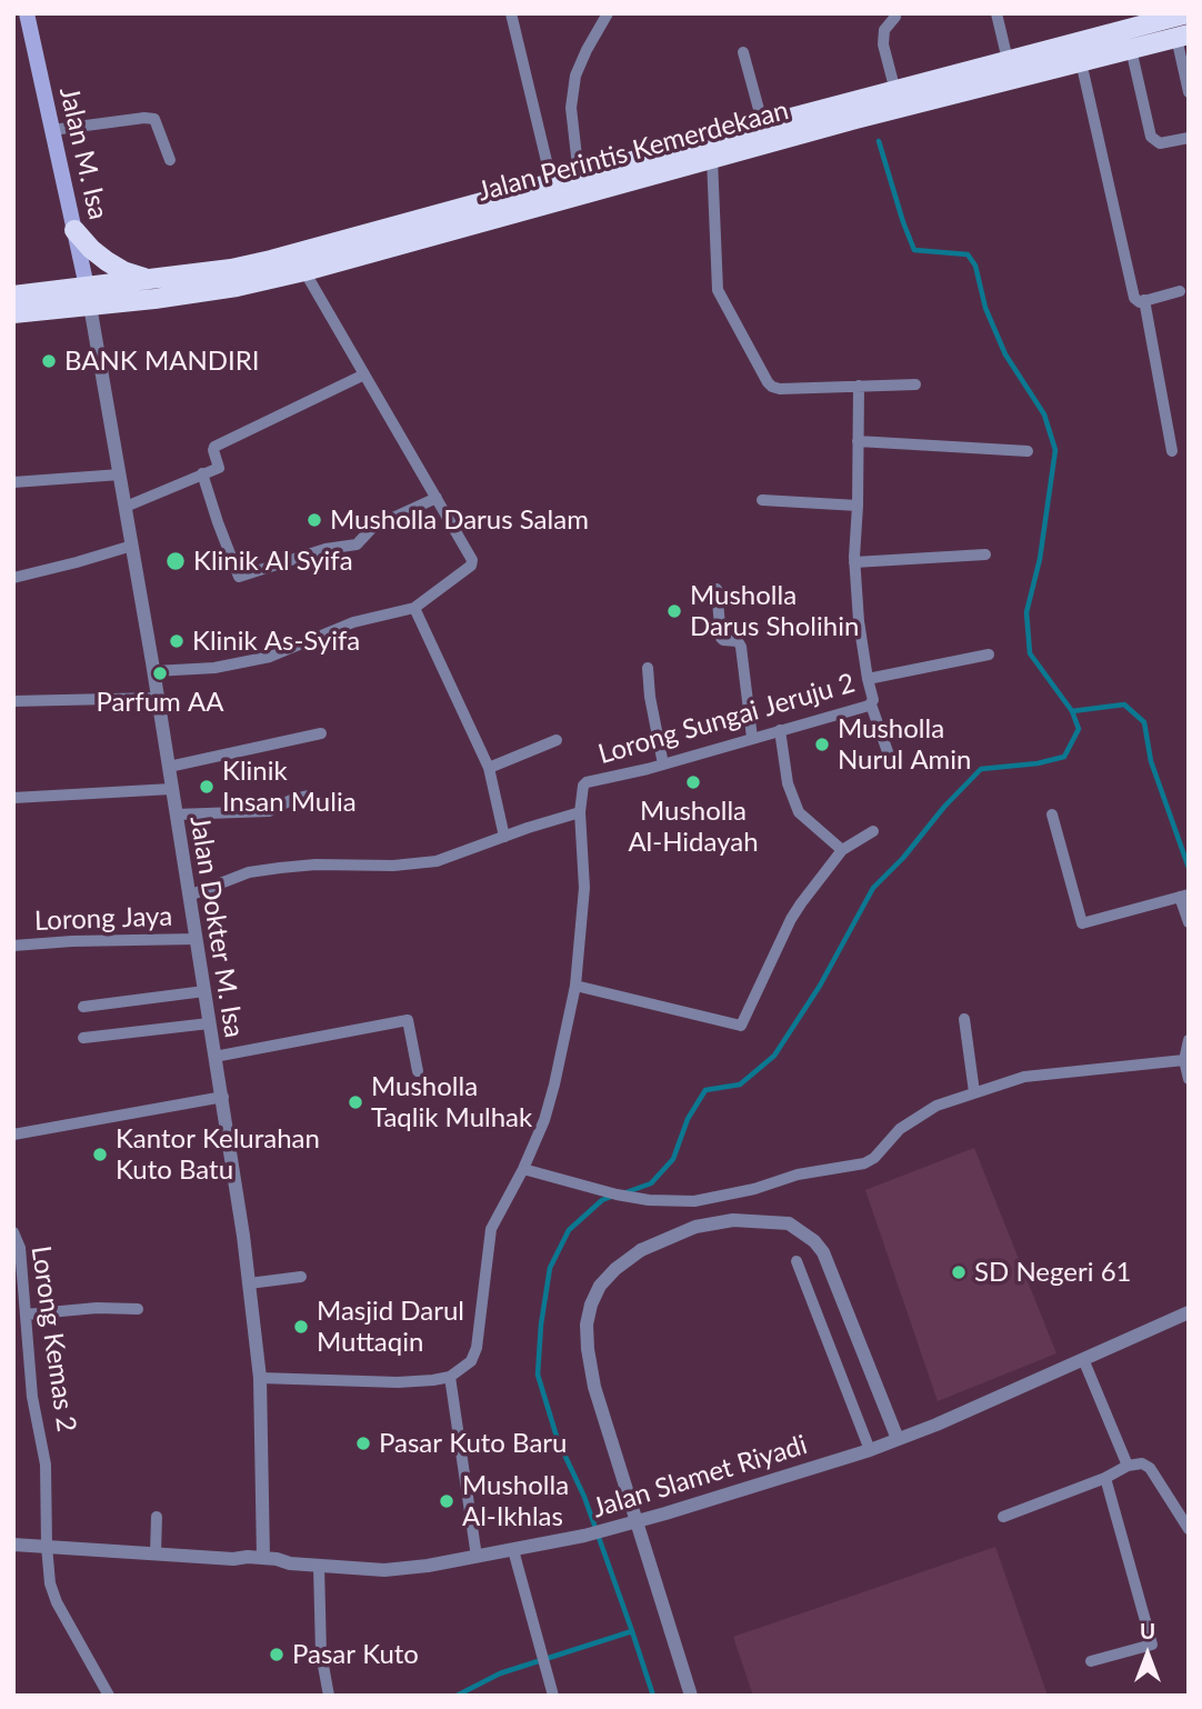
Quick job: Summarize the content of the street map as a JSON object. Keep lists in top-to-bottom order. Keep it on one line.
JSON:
{"streets":{"highway":["Jalan Perintis Kemerdekaan"],"main road":["Jalan M. Isa"],"street":["Lorong Sungai Jeruju 2","Lorong Jaya","Jalan Dokter M. Isa","Lorong Kemas 2","Jalan Slamet Riyadi"]},"crossings":[["Jalan Perintis Kemerdekaan","Jalan M. Isa"],["Jalan Perintis Kemerdekaan","Jalan Dokter M. Isa"],["Jalan M. Isa","Jalan Dokter M. Isa"],["Lorong Jaya","Jalan Dokter M. Isa"],["Jalan Dokter M. Isa","Jalan Slamet Riyadi"],["Lorong Kemas 2","Jalan Slamet Riyadi"]],"places":["BANK MANDIRI","Musholla Darus Salam","Klinik Al Syifa","Musholla Darus Sholihin","Klinik As-Syifa","Parfum AA","Musholla Nurul Amin","Musholla Al-Hidayah","Klinik Insan Mulia","Musholla Taqlik Mulhak","Kantor Kelurahan Kuto Batu","SD Negeri 61","Masjid Darul Muttaqin","Pasar Kuto Baru","Musholla Al-Ikhlas","Pasar Kuto"],"north":"top"}
